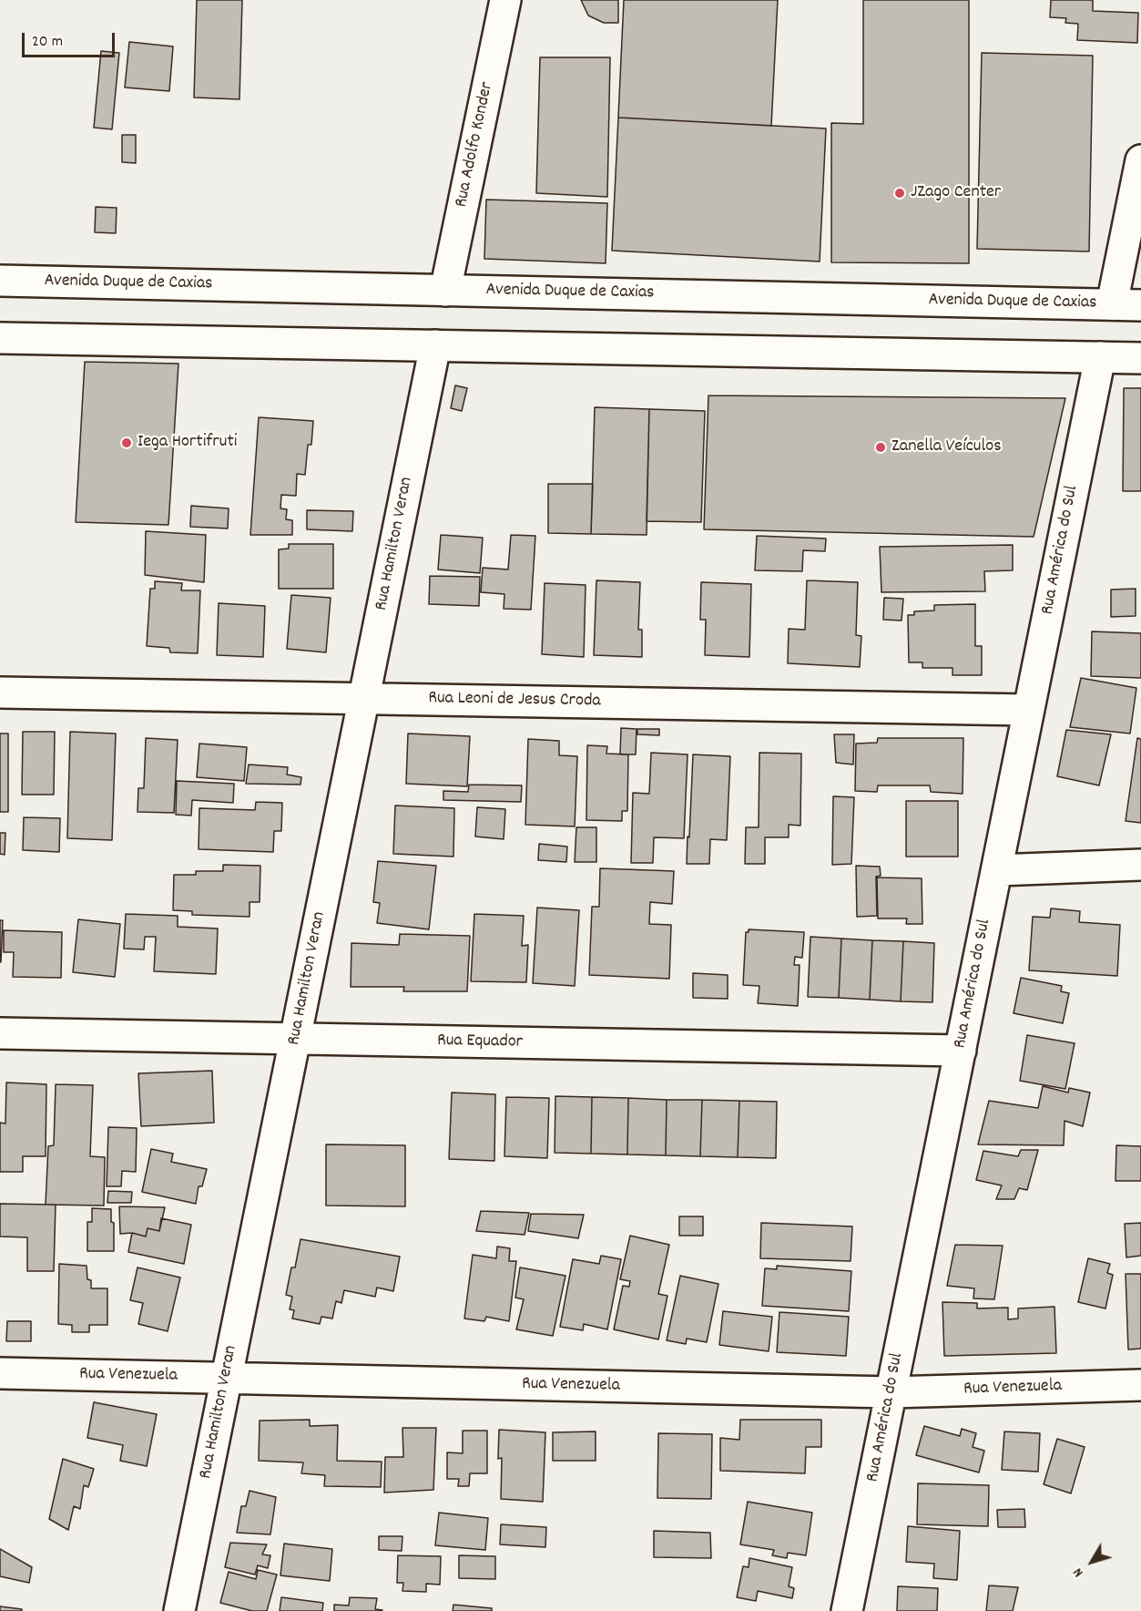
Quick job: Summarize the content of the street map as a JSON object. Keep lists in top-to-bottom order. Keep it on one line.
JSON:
{"streets":{"street":["Rua Adolfo Konder","Avenida Duque de Caxias","Rua Hamilton Veran","Rua América do Sul","Rua Leoni de Jesus Croda","Rua Equador","Rua Venezuela"]},"crossings":[["Rua Adolfo Konder","Avenida Duque de Caxias"],["Rua Hamilton Veran","Rua Leoni de Jesus Croda"],["Rua Hamilton Veran","Rua Equador"],["Rua Hamilton Veran","Rua Venezuela"],["Rua América do Sul","Rua Leoni de Jesus Croda"],["Rua América do Sul","Rua Equador"],["Rua América do Sul","Rua Venezuela"]],"places":["JZago Center","Iega Hortifruti","Zanella Veículos"],"scale_bar":"20 m","north":"bottom left"}
